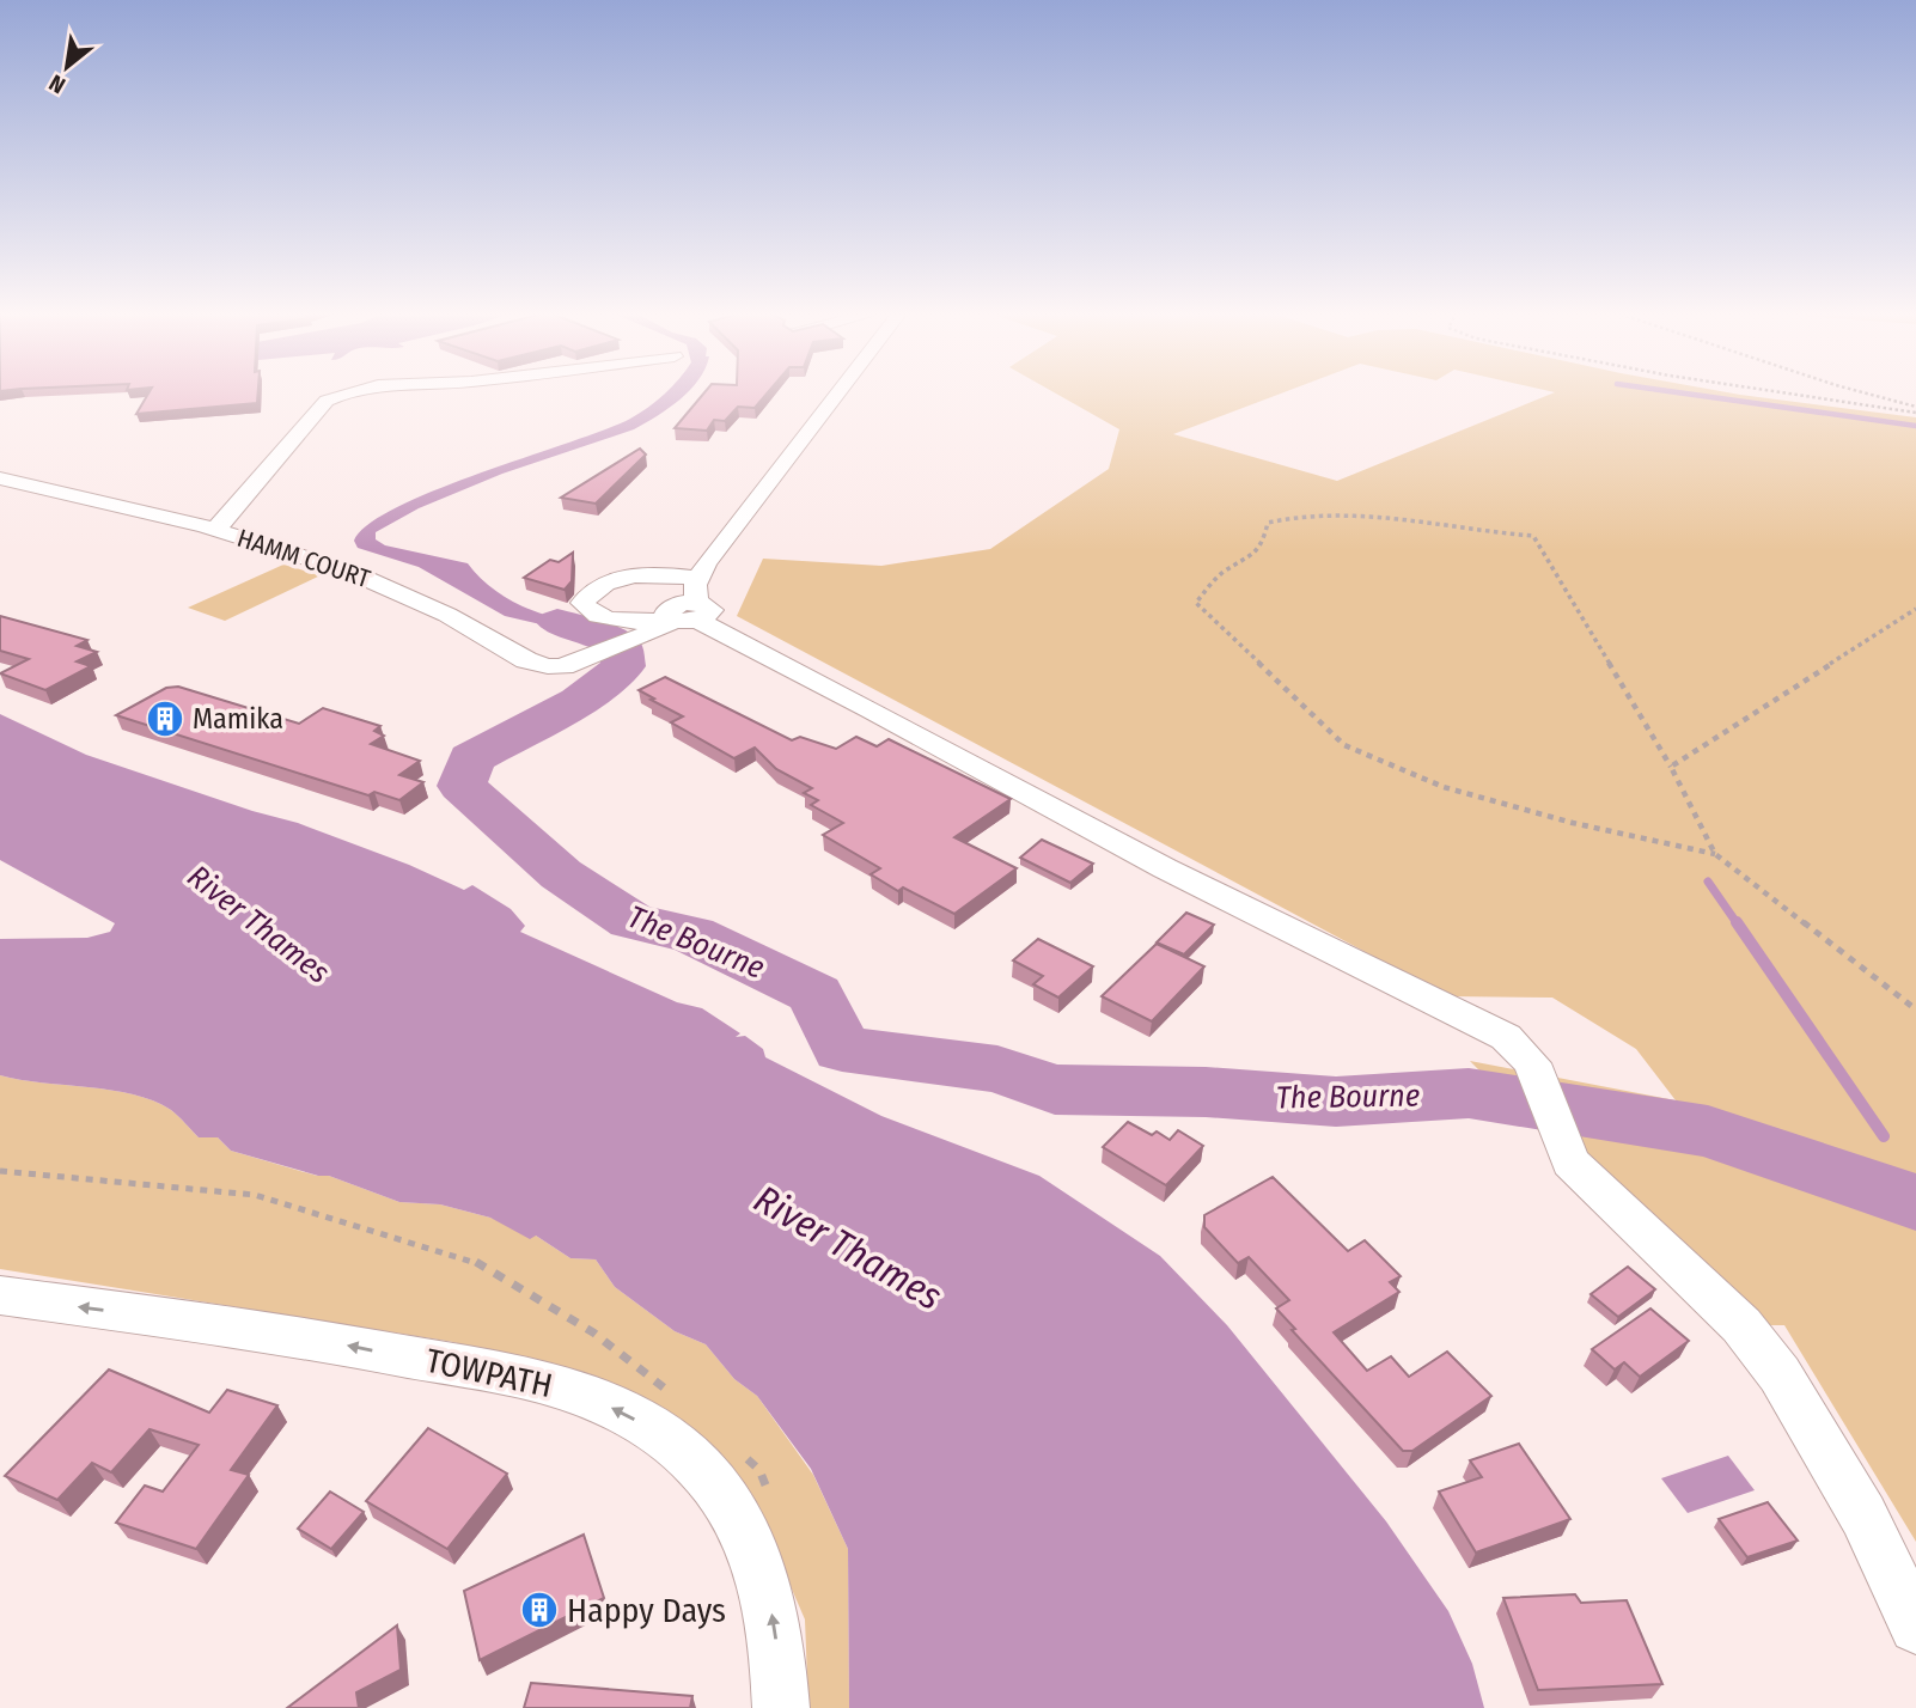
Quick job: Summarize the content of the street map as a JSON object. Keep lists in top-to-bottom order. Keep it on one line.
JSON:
{"streets":{"street":["HAMM COURT","TOWPATH"]},"one_way":["TOWPATH"],"water":["River Thames","The Bourne"],"places":{"building":["Mamika","Happy Days"]},"north":"bottom left"}
